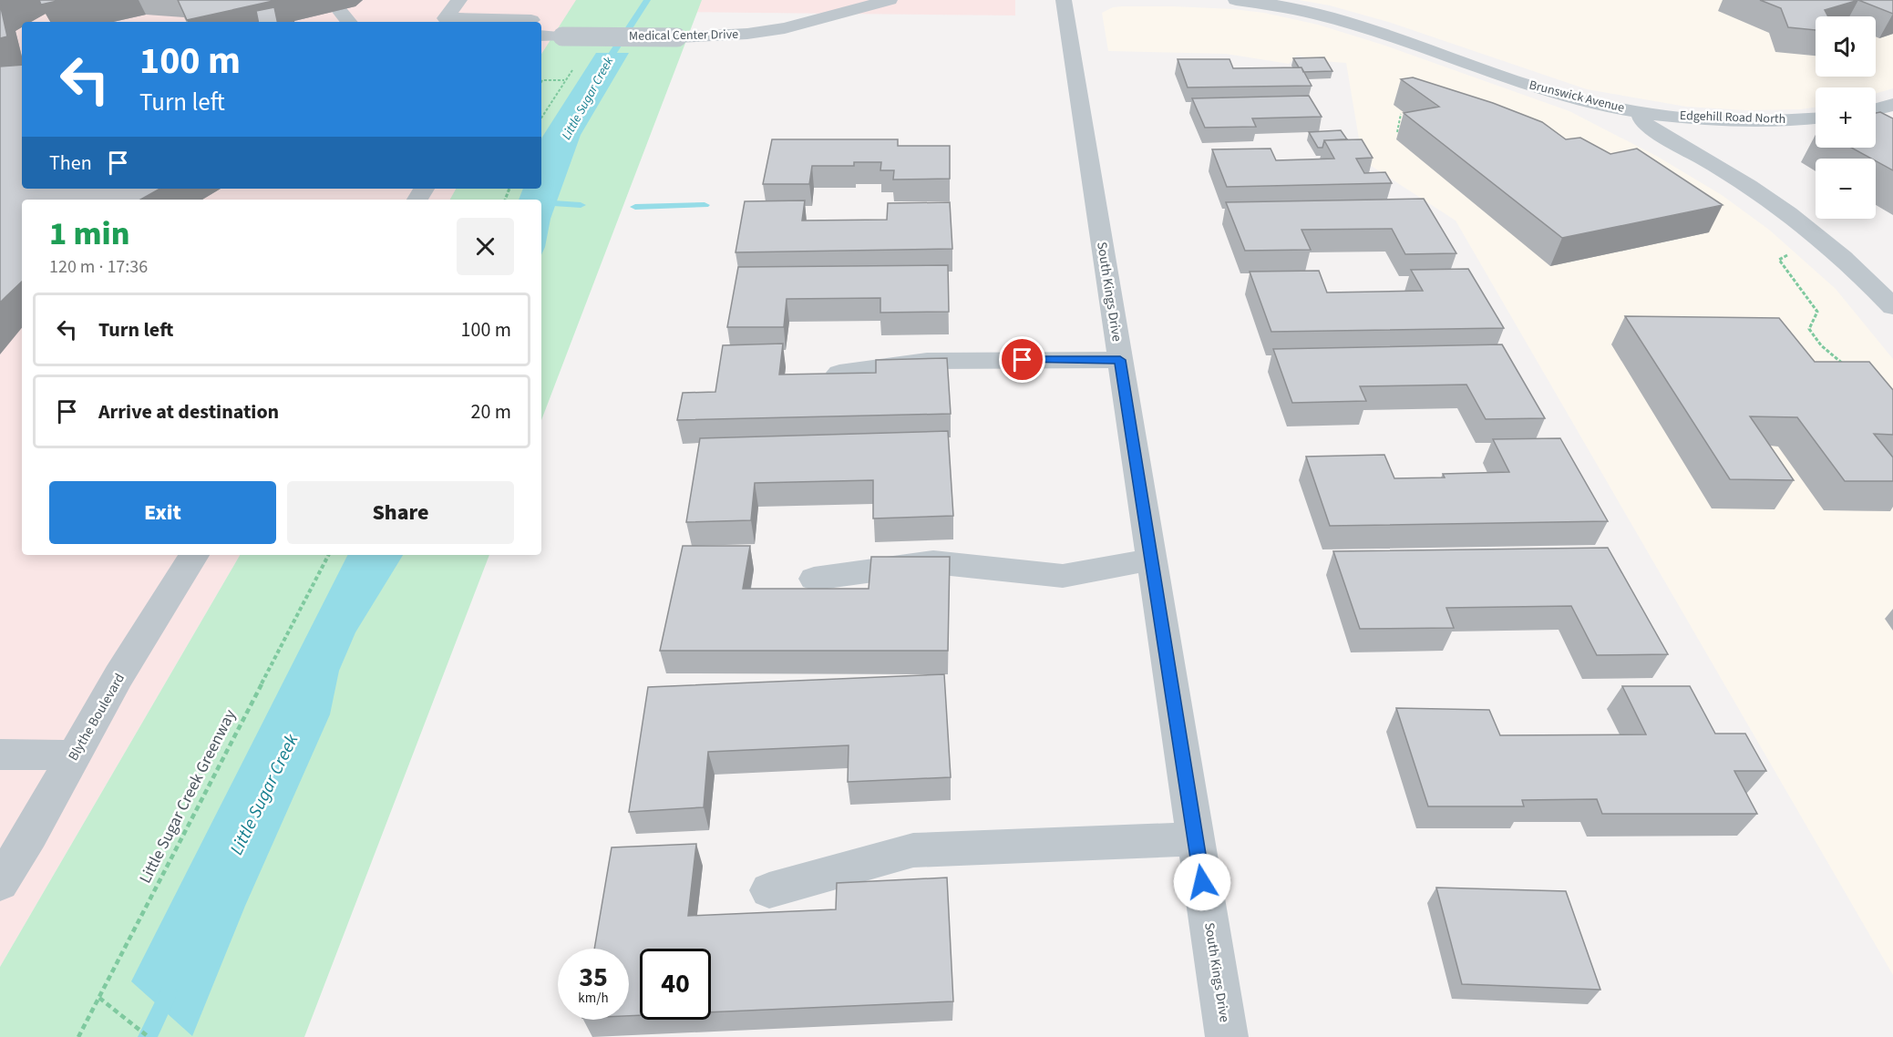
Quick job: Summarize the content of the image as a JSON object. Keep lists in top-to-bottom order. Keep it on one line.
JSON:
{"streets":{"street":["Medical Center Drive","Brunswick Avenue","Edgehill Road North","South Kings Drive","Blythe Boulevard"],"path":["Little Sugar Creek Greenway"]},"crossings":[["Brunswick Avenue","Edgehill Road North"]],"water":["Little Sugar Creek"],"page":{"map_buttons":["+","−"],"turn":["100 m","Turn left"],"then":"Then","heading":["1 min","120 m · 17:36"],"list":[{"name":"Turn left","value":"100 m"},{"name":"Arrive at destination","value":"20 m"}],"buttons":["Exit","Share"],"speed":"35 km/h","limit":"40"}}
